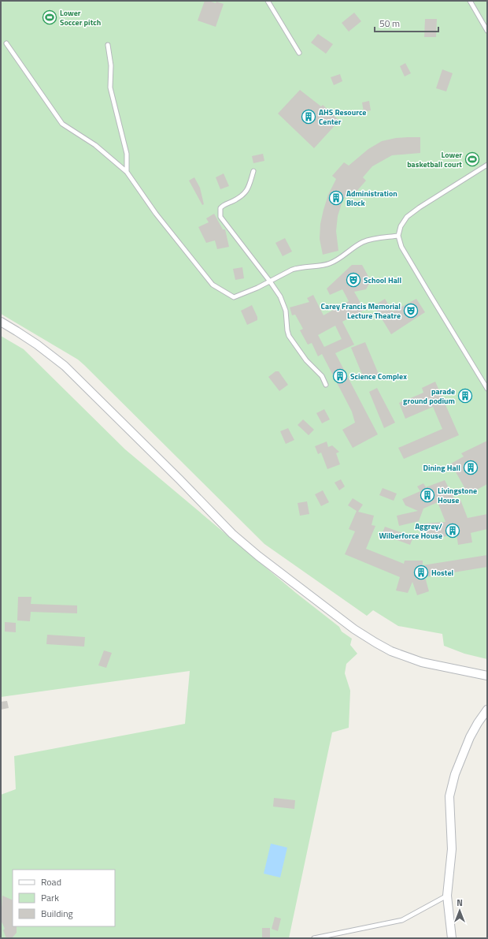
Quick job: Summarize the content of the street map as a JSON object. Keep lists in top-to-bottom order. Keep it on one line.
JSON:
{"places":{"sports":["Lower Soccer pitch","Lower basketball court"],"building":["AHS Resource Center","Administration Block","Science Complex","parade ground podium","Dining Hall","Livingstone House","Aggrey/ Wilberforce House","Hostel"],"theatre":["School Hall","Carey Francis Memorial Lecture Theatre"]},"legend":["Road","Park","Building"],"scale_bar":"50 m","north":"top"}
